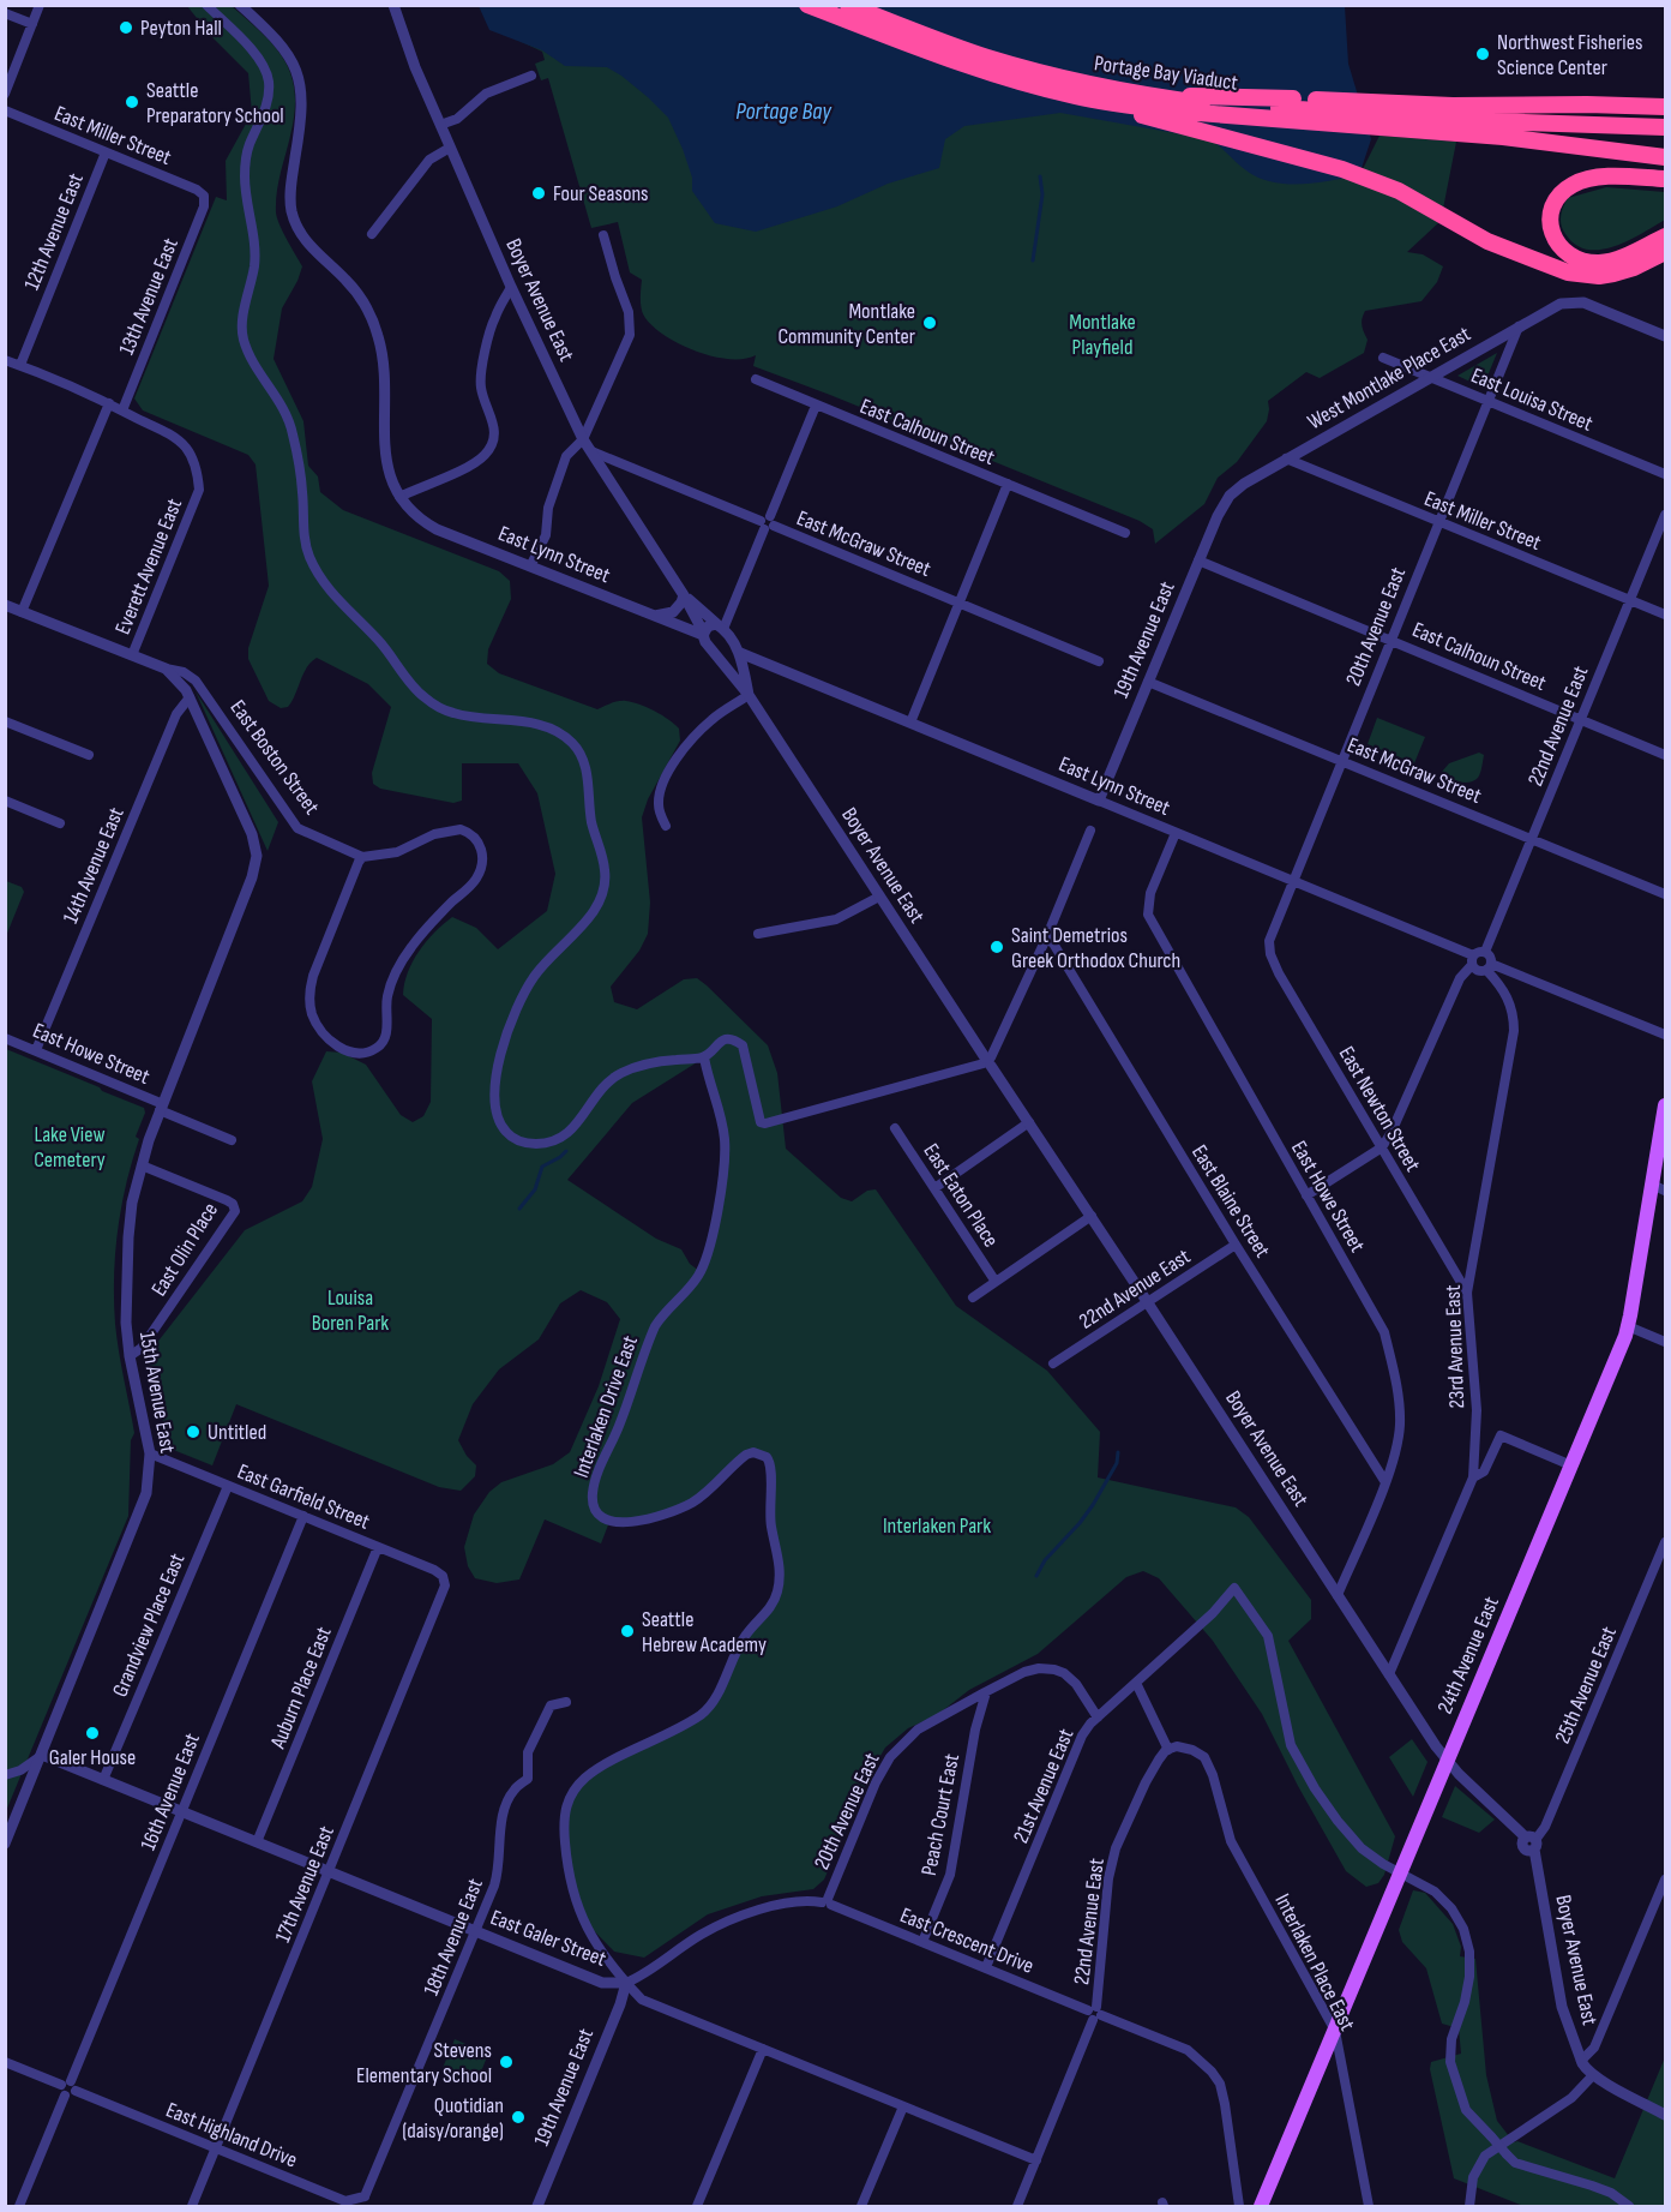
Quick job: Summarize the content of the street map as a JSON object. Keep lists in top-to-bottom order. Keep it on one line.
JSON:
{"streets":{"highway":["Portage Bay Viaduct"],"main road":["24th Avenue East"],"street":["East Miller Street","12th Avenue East","13th Avenue East","Boyer Avenue East","West Montlake Place East","East Louisa Street","East Calhoun Street","East McGraw Street","East Lynn Street","Everett Avenue East","20th Avenue East","19th Avenue East","22nd Avenue East","East Boston Street","14th Avenue East","East Howe Street","East Newton Street","East Eaton Place","East Blaine Street","East Olin Place","23rd Avenue East","15th Avenue East","Interlaken Drive East","East Garfield Street","Grandview Place East","25th Avenue East","Auburn Place East","21st Avenue East","16th Avenue East","Peach Court East","17th Avenue East","18th Avenue East","East Galer Street","East Crescent Drive","Interlaken Place East","East Highland Drive"]},"crossings":[["East Miller Street","12th Avenue East"],["East Miller Street","13th Avenue East"],["East Miller Street","West Montlake Place East"],["East Miller Street","20th Avenue East"],["East Miller Street","22nd Avenue East"],["13th Avenue East","Everett Avenue East"],["Boyer Avenue East","East McGraw Street"],["Boyer Avenue East","East Lynn Street"],["Boyer Avenue East","22nd Avenue East"],["Boyer Avenue East","East Howe Street"],["Boyer Avenue East","23rd Avenue East"],["Boyer Avenue East","24th Avenue East"],["Boyer Avenue East","25th Avenue East"],["West Montlake Place East","East Louisa Street"],["West Montlake Place East","20th Avenue East"],["West Montlake Place East","19th Avenue East"],["East Louisa Street","20th Avenue East"],["East Calhoun Street","20th Avenue East"],["East Calhoun Street","19th Avenue East"],["East Calhoun Street","22nd Avenue East"],["East McGraw Street","20th Avenue East"],["East McGraw Street","19th Avenue East"],["East McGraw Street","22nd Avenue East"],["East Lynn Street","20th Avenue East"],["East Lynn Street","19th Avenue East"],["East Lynn Street","22nd Avenue East"],["East Lynn Street","East Howe Street"],["East Lynn Street","23rd Avenue East"],["Everett Avenue East","East Boston Street"],["20th Avenue East","East Newton Street"],["20th Avenue East","Peach Court East"],["20th Avenue East","East Crescent Drive"],["19th Avenue East","Interlaken Drive East"],["19th Avenue East","East Galer Street"],["19th Avenue East","East Crescent Drive"],["22nd Avenue East","East Blaine Street"],["22nd Avenue East","23rd Avenue East"],["22nd Avenue East","East Galer Street"],["22nd Avenue East","East Crescent Drive"],["22nd Avenue East","Interlaken Place East"],["East Boston Street","14th Avenue East"],["East Boston Street","15th Avenue East"],["14th Avenue East","East Howe Street"],["East Howe Street","East Blaine Street"],["East Howe Street","15th Avenue East"],["East Newton Street","23rd Avenue East"],["East Olin Place","15th Avenue East"],["15th Avenue East","East Garfield Street"],["15th Avenue East","East Galer Street"],["Interlaken Drive East","East Galer Street"],["Interlaken Drive East","East Crescent Drive"],["East Garfield Street","Grandview Place East"],["East Garfield Street","Auburn Place East"],["East Garfield Street","16th Avenue East"],["East Garfield Street","17th Avenue East"],["Grandview Place East","East Galer Street"],["24th Avenue East","21st Avenue East"],["24th Avenue East","Interlaken Place East"],["Auburn Place East","East Galer Street"],["21st Avenue East","East Crescent Drive"],["16th Avenue East","East Galer Street"],["16th Avenue East","East Highland Drive"],["Peach Court East","East Crescent Drive"],["17th Avenue East","East Galer Street"],["17th Avenue East","East Highland Drive"],["18th Avenue East","East Galer Street"],["18th Avenue East","East Highland Drive"],["East Galer Street","East Crescent Drive"]],"water":["Portage Bay"],"parks":["Montlake Playfield","Lake View Cemetery","Louisa Boren Park","Interlaken Park"],"places":["Peyton Hall","Northwest Fisheries Science Center","Seattle Preparatory School","Four Seasons","Montlake Community Center","Saint Demetrios Greek Orthodox Church","Untitled","Seattle Hebrew Academy","Galer House","Stevens Elementary School","Quotidian (daisy/orange)"]}
